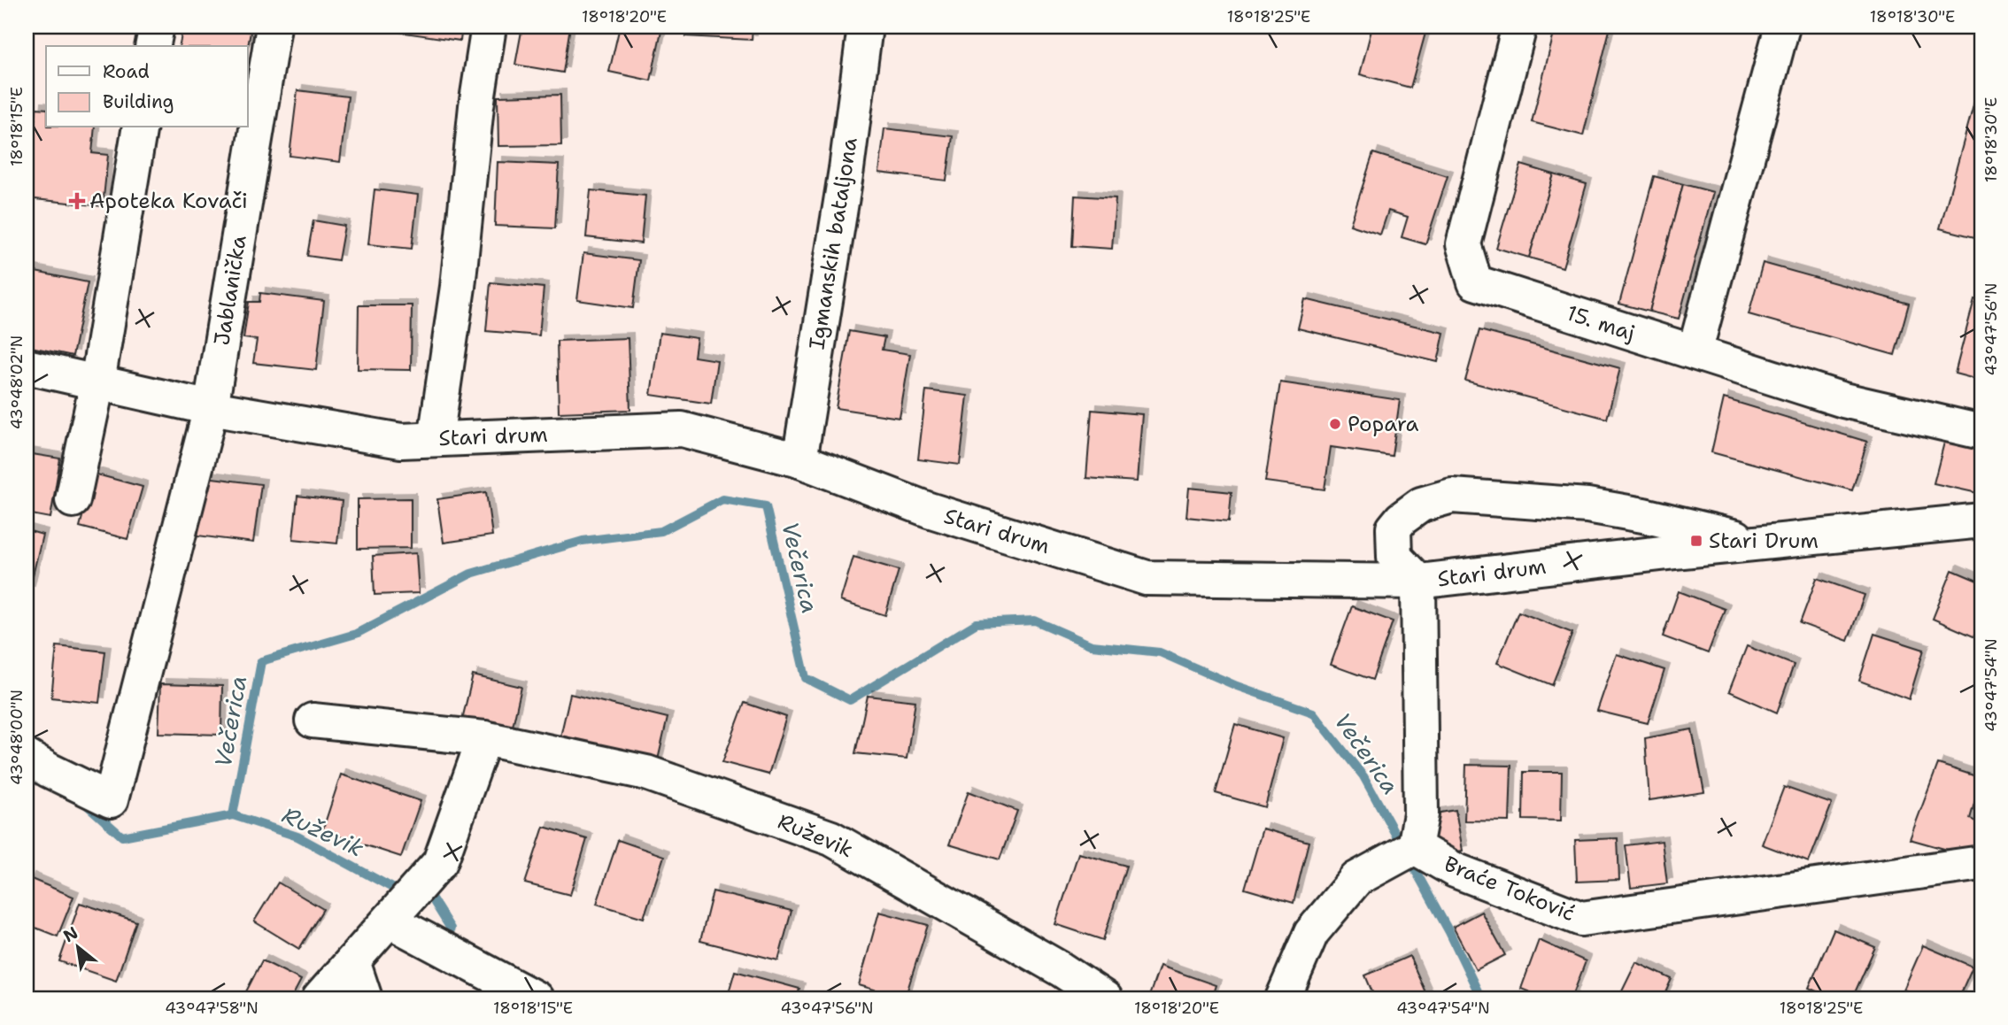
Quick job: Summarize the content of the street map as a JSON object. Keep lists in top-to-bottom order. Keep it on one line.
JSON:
{"streets":{"street":["Igmanskih bataljona","Jablanička","15. maj","Stari drum","Ruževik","Braće Toković"]},"crossings":[["Igmanskih bataljona","Stari drum"],["Jablanička","Stari drum"]],"water":["Večerica","Ruževik"],"places":{"health":["Apoteka Kovači"],"other":["Popara"],"transit":["Stari Drum"]},"legend":["Road","Building"],"north":"top left","coordinates":["18°18'20\"E","18°18'25\"E","18°18'30\"E","18°18'15\"E","43°47'56\"N","43°48'02\"N","43°47'54\"N","43°48'00\"N","43°47'58\"N"]}
